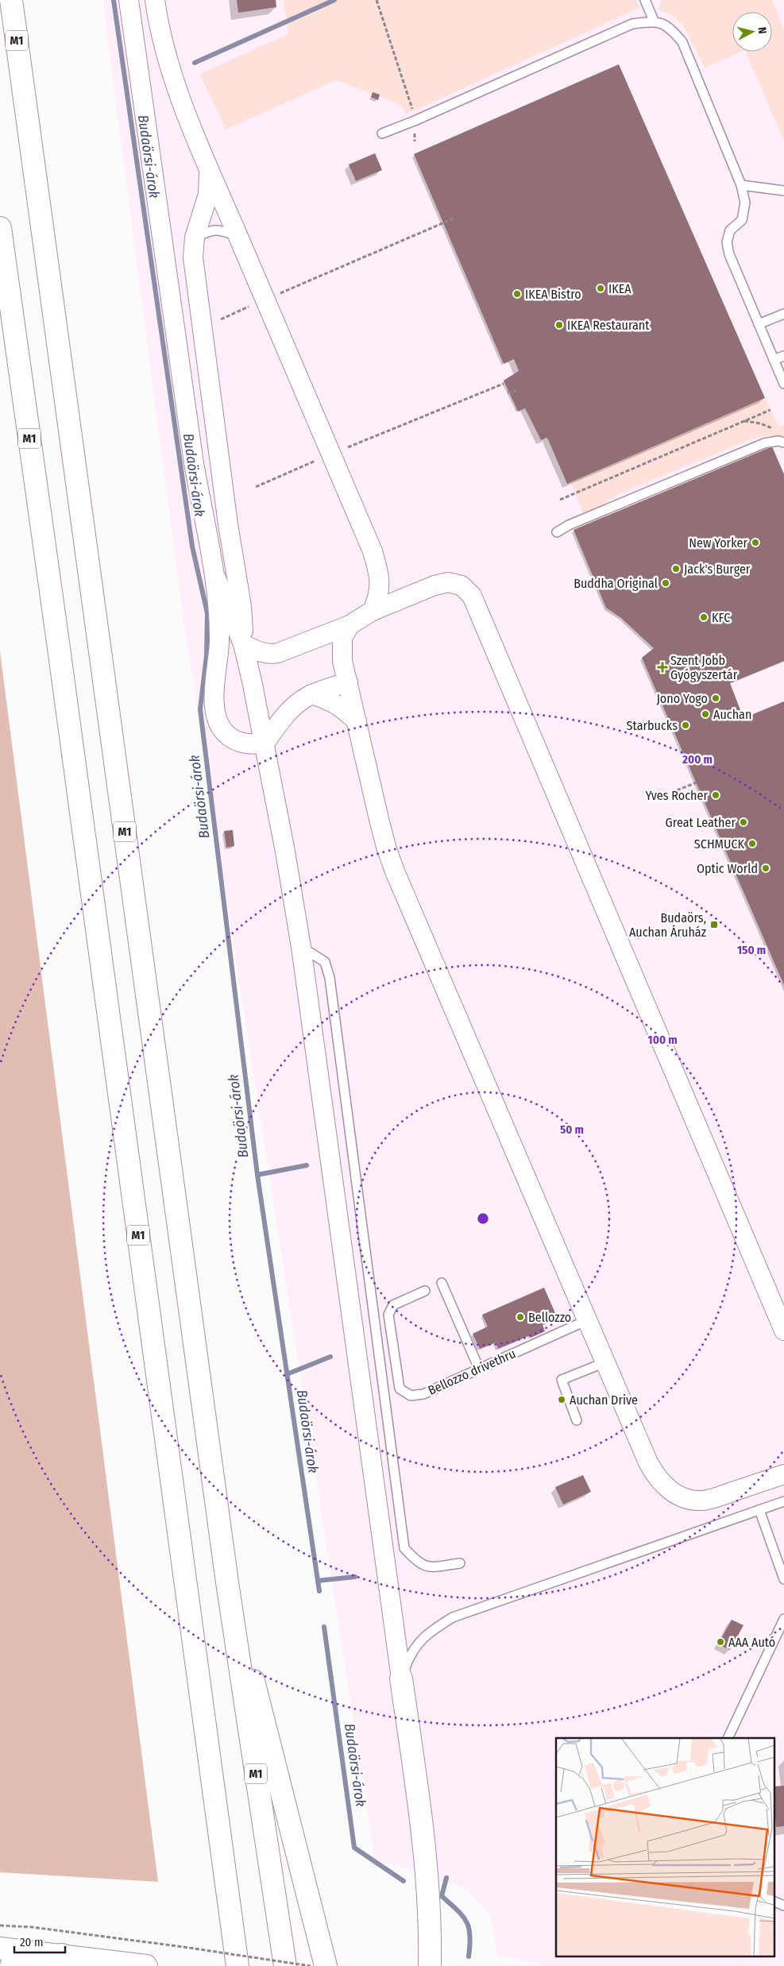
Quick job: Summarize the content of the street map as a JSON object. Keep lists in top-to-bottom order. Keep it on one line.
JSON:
{"streets":{"main road":["M1"],"lane":["Bellozzo drivethru"]},"water":["Budaörsi-árok"],"places":{"other":["IKEA","IKEA Bistro","IKEA Restaurant","New Yorker","Jack's Burger","Buddha Original","KFC","Jono Yogo","Auchan","Starbucks","Yves Rocher","Great Leather","SCHMUCK","Optic World","Bellozzo","Auchan Drive","AAA Autó"],"health":["Szent Jobb Gyógyszertár"],"transit":["Budaörs, Auchan Áruház"]},"scale_bar":"20 m","north":"right","rings":["200 m","150 m","100 m","50 m"]}
